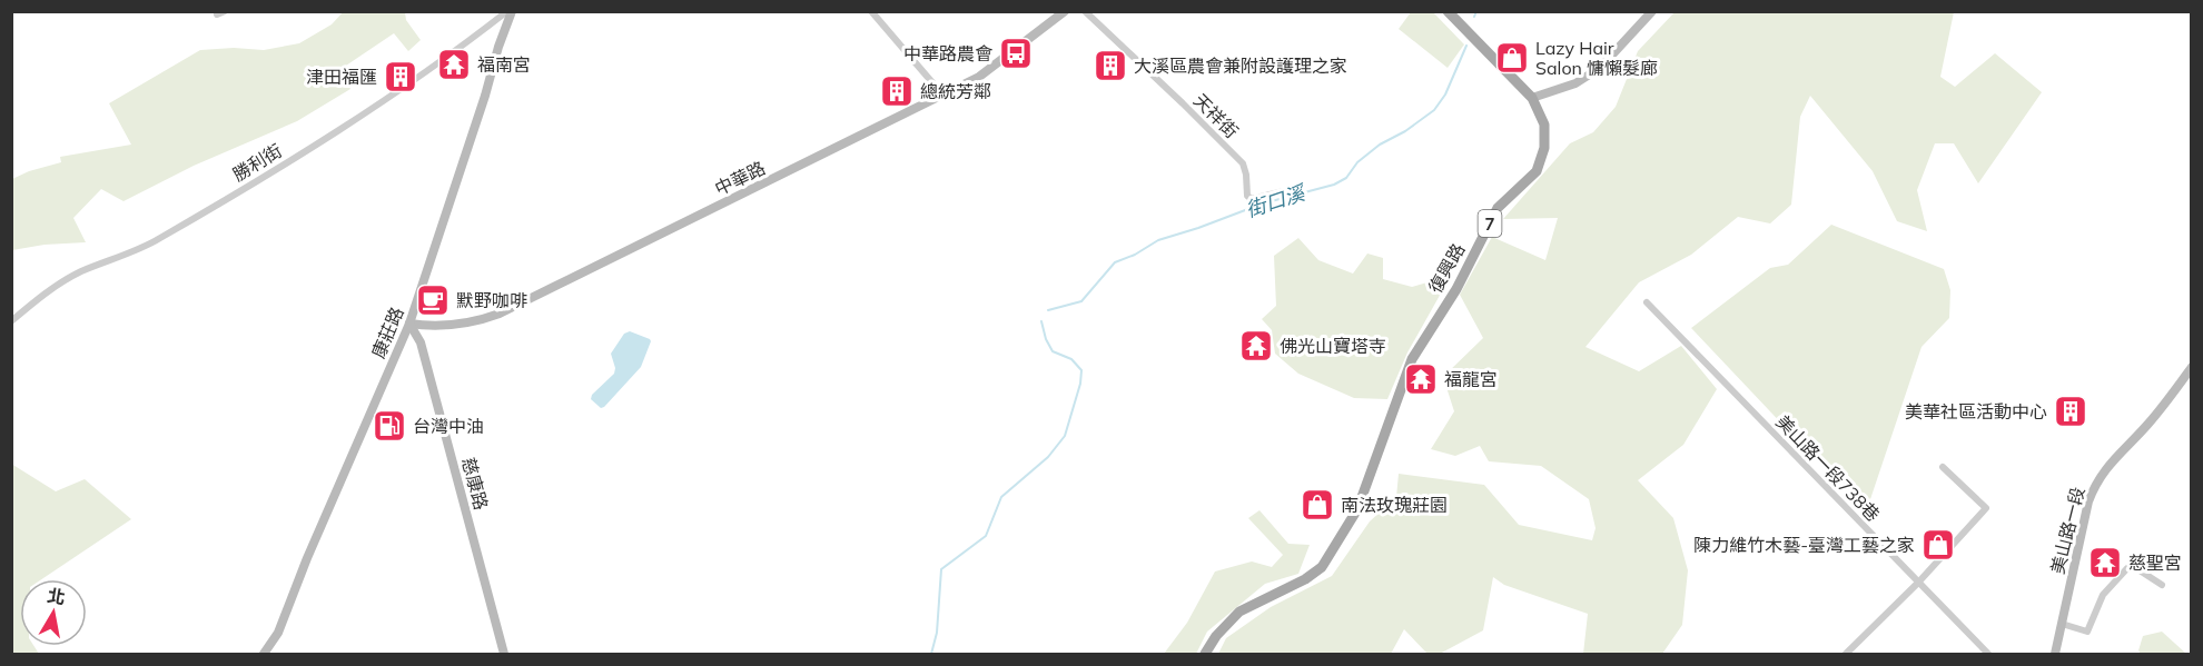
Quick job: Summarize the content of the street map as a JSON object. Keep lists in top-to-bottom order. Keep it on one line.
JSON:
{"streets":{"main road":["7","復興路"],"street":["天祥街","勝利街","中華路","康莊路","美山路一段738巷","慈康路","美山路一段"]},"crossings":[["勝利街","康莊路"],["中華路","康莊路"],["中華路","慈康路"],["康莊路","慈康路"]],"water":["街口溪"],"places":{"bus stop":["中華路農會"],"shop":["Lazy Hair Salon 慵懶髮廊","南法玫瑰莊園","陳力維竹木藝-臺灣工藝之家"],"temple":["福南宮","佛光山寶塔寺","福龍宮","慈聖宮"],"building":["大溪區農會兼附設護理之家","津田福匯","總統芳鄰","美華社區活動中心"],"cafe":["默野咖啡"],"fuel station":["台灣中油"]},"north":"top"}
